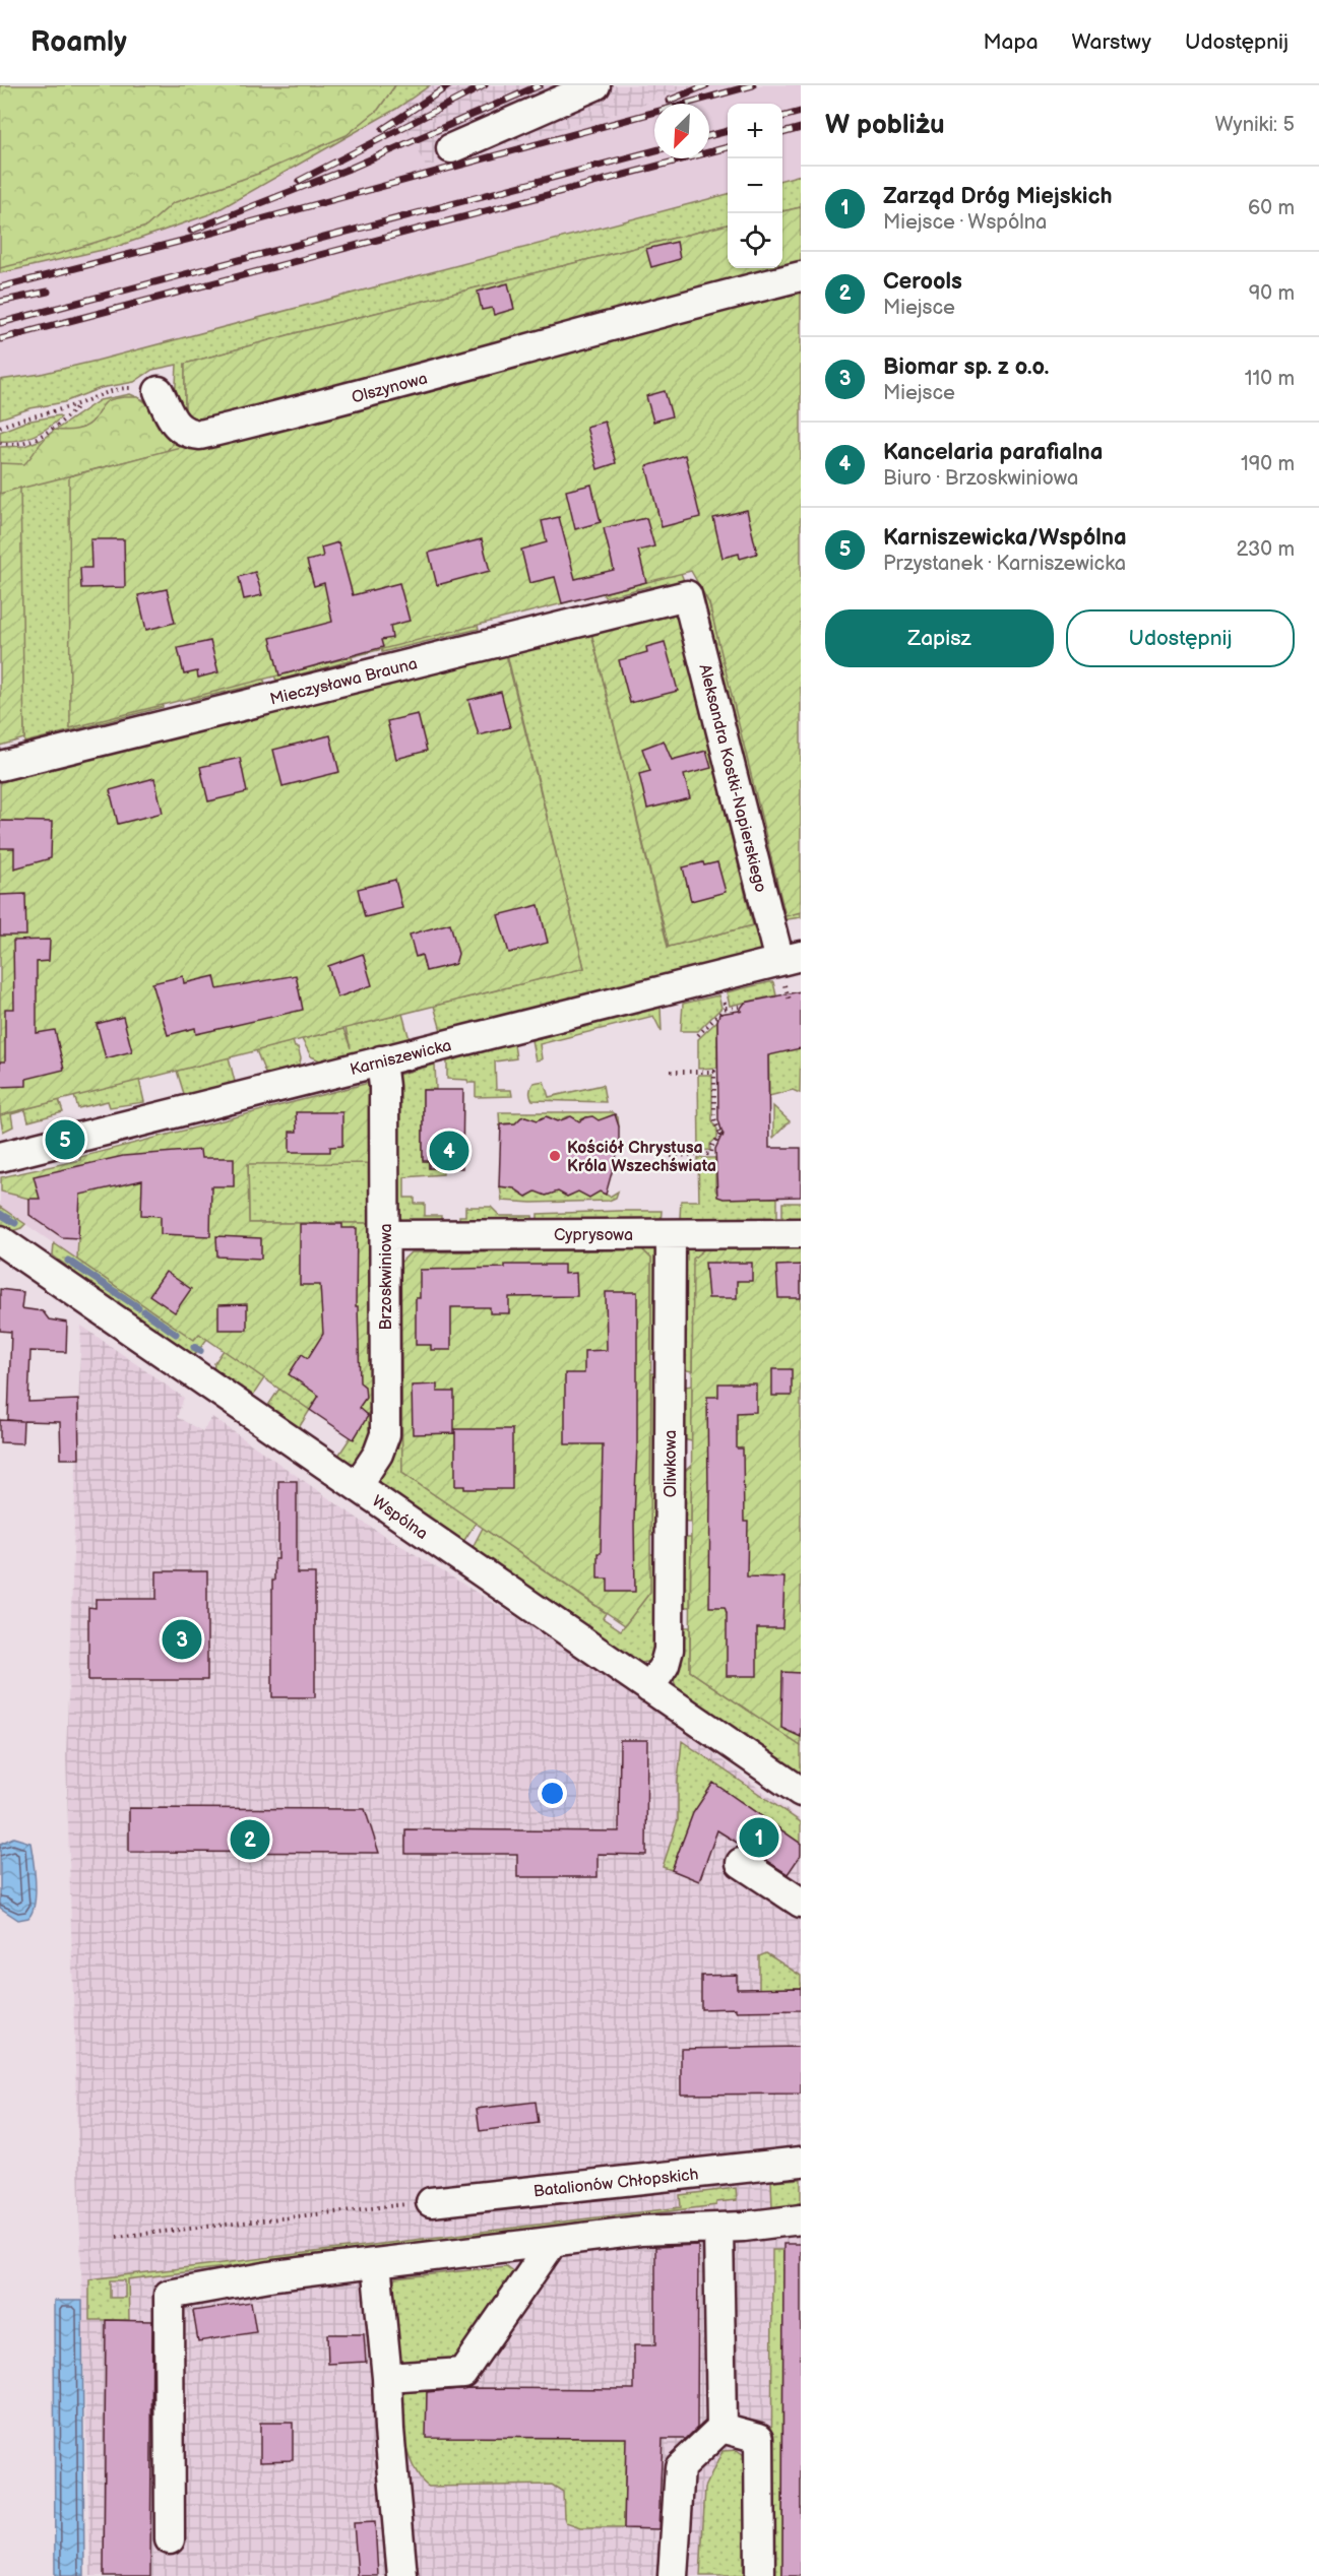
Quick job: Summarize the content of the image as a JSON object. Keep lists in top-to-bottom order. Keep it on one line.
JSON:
{"streets":{"street":["Olszynowa","Mieczysława Brauna","Aleksandra Kostki-Napierskiego","Karniszewicka","Cyprysowa","Brzoskwiniowa","Oliwkowa","Wspólna","Batalionów Chłopskich"]},"crossings":[["Mieczysława Brauna","Aleksandra Kostki-Napierskiego"],["Aleksandra Kostki-Napierskiego","Karniszewicka"],["Karniszewicka","Brzoskwiniowa"],["Cyprysowa","Brzoskwiniowa"],["Cyprysowa","Oliwkowa"],["Brzoskwiniowa","Wspólna"],["Oliwkowa","Wspólna"]],"places":["Kościół Chrystusa Króla Wszechświata"],"north":"bottom left","page":{"header":"Roamly","nav":["Mapa","Warstwy","Udostępnij"],"heading":["W pobliżu","Wyniki: 5"],"map_buttons":["+","−"],"list":[{"mark":"1","name":"Zarząd Dróg Miejskich","note":"Miejsce · Wspólna","value":"60 m"},{"mark":"2","name":"Cerools","note":"Miejsce","value":"90 m"},{"mark":"3","name":"Biomar sp. z o.o.","note":"Miejsce","value":"110 m"},{"mark":"4","name":"Kancelaria parafialna","note":"Biuro · Brzoskwiniowa","value":"190 m"},{"mark":"5","name":"Karniszewicka/Wspólna","note":"Przystanek · Karniszewicka","value":"230 m"}],"buttons":["Zapisz","Udostępnij"],"pins":["5","4","3","1","2"]}}
